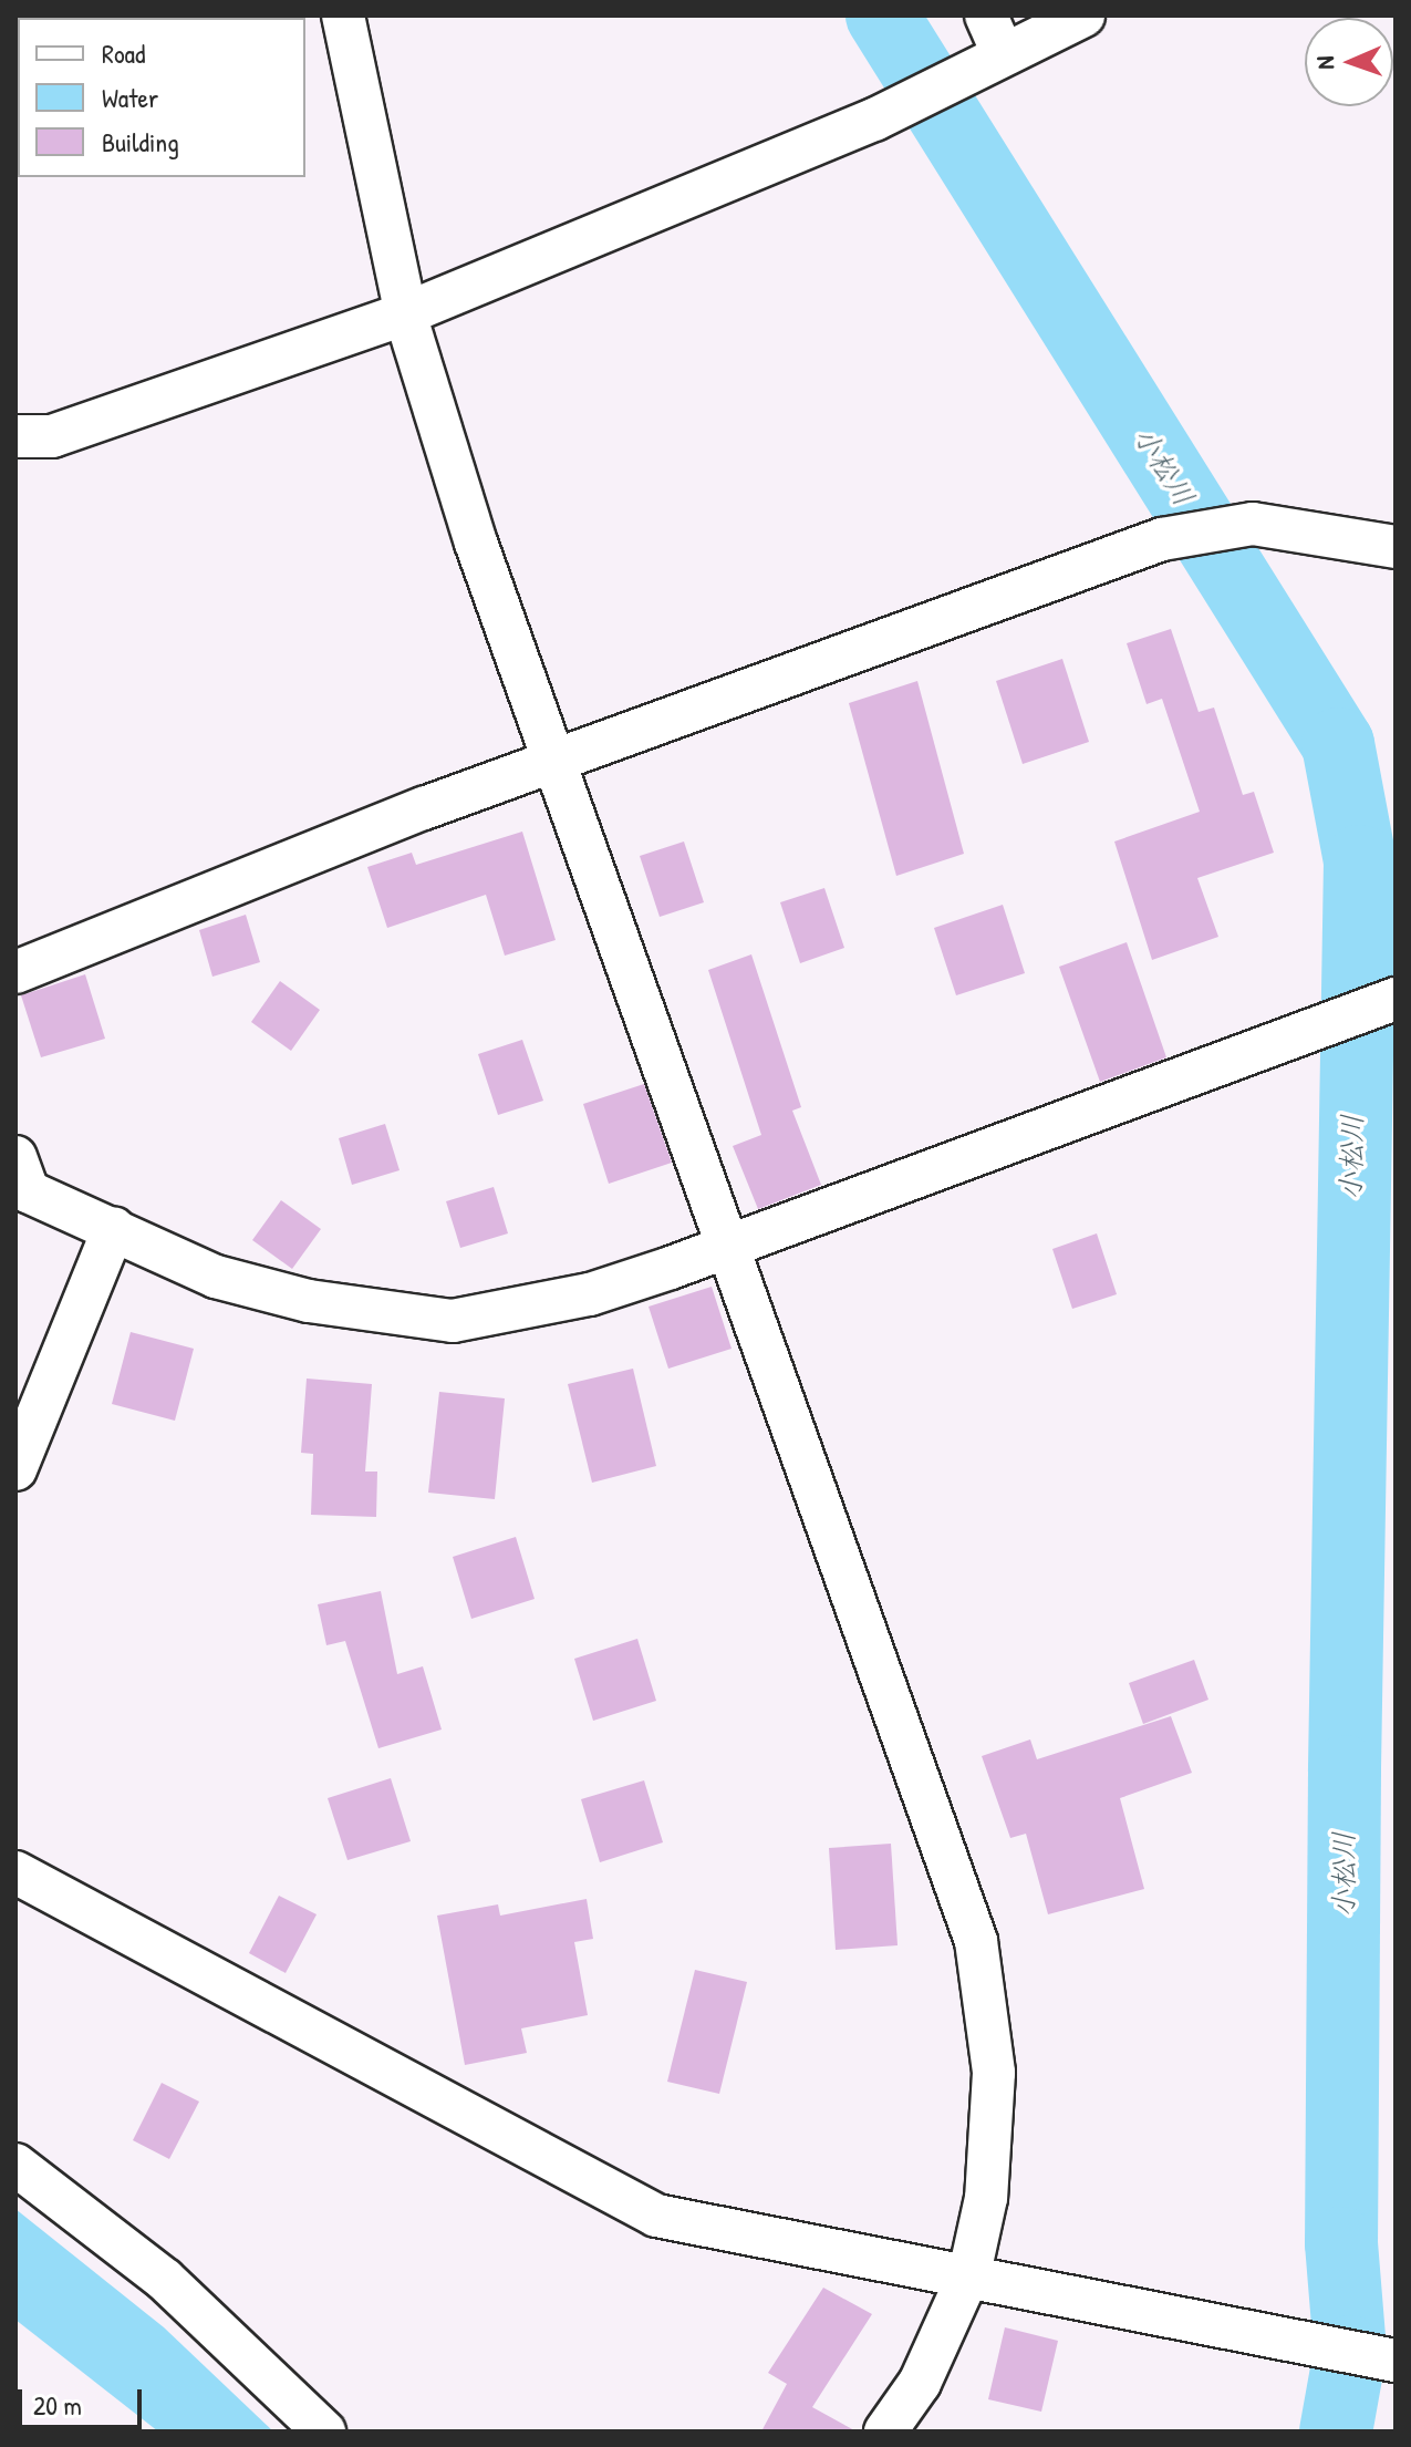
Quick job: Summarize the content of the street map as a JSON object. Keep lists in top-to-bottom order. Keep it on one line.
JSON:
{"water":["小松川"],"legend":["Road","Water","Building"],"scale_bar":"20 m","north":"left"}
